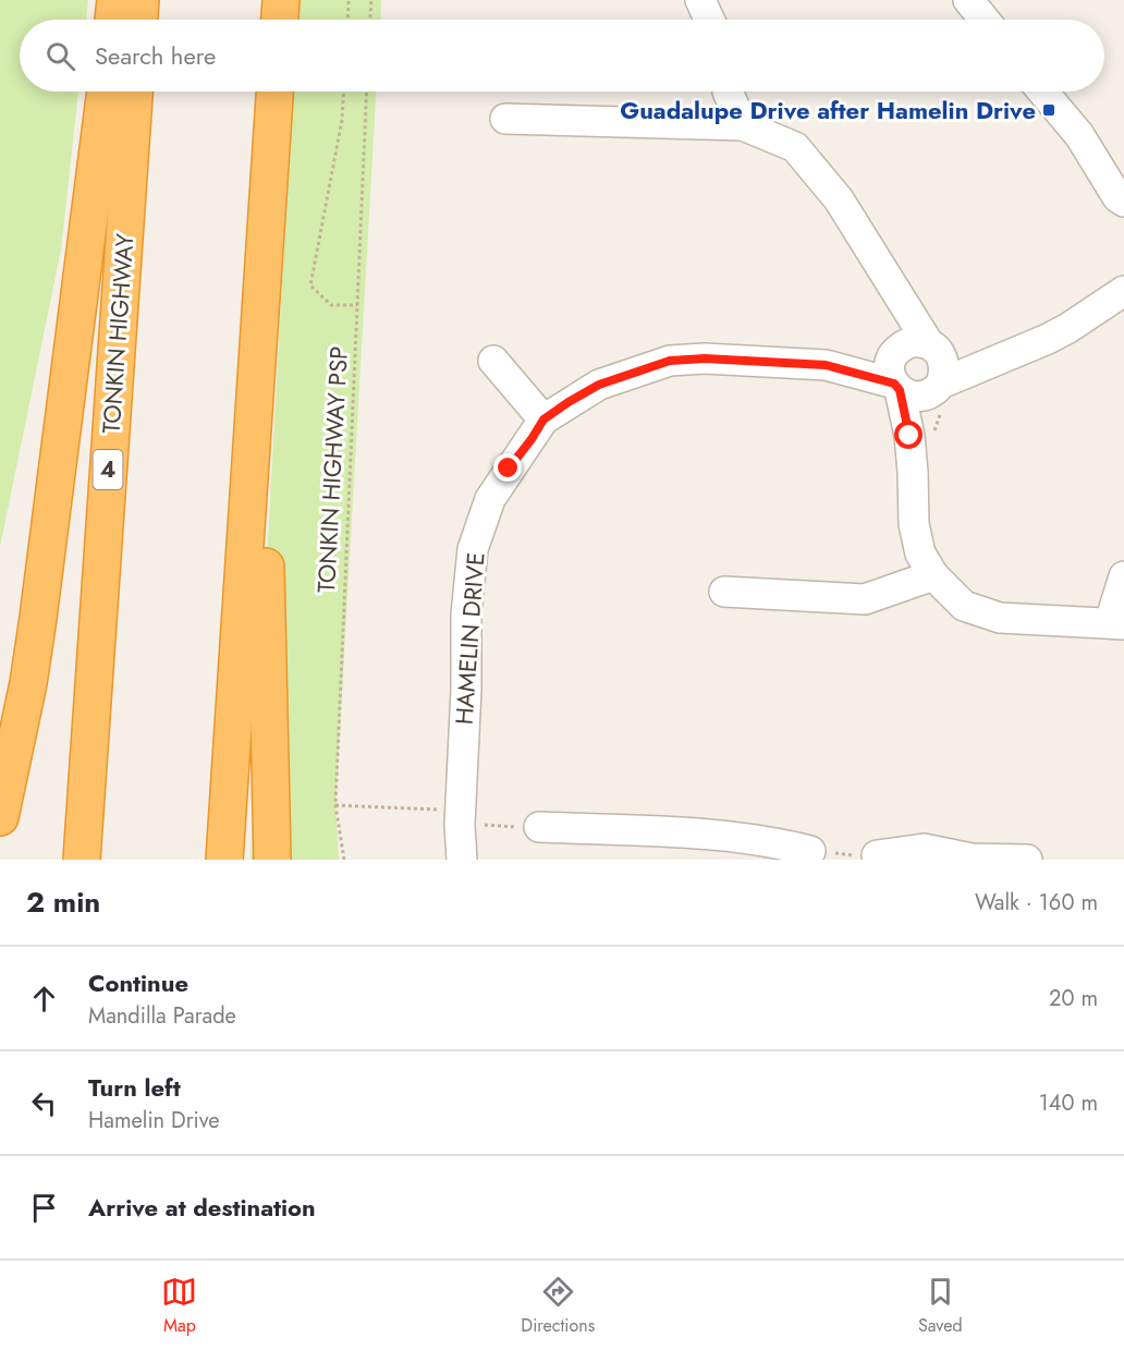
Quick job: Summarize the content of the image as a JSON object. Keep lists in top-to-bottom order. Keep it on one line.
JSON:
{"streets":{"highway":["TONKIN HIGHWAY","4"],"street":["HAMELIN DRIVE"],"path":["TONKIN HIGHWAY PSP"]},"places":{"transit":["Guadalupe Drive after Hamelin Drive"]},"page":{"search":"Search here","heading":["2 min","Walk · 160 m"],"list":[["Continue","Mandilla Parade","20 m"],["Turn left","Hamelin Drive","140 m"],"Arrive at destination"],"nav":["Map","Directions","Saved"]}}
